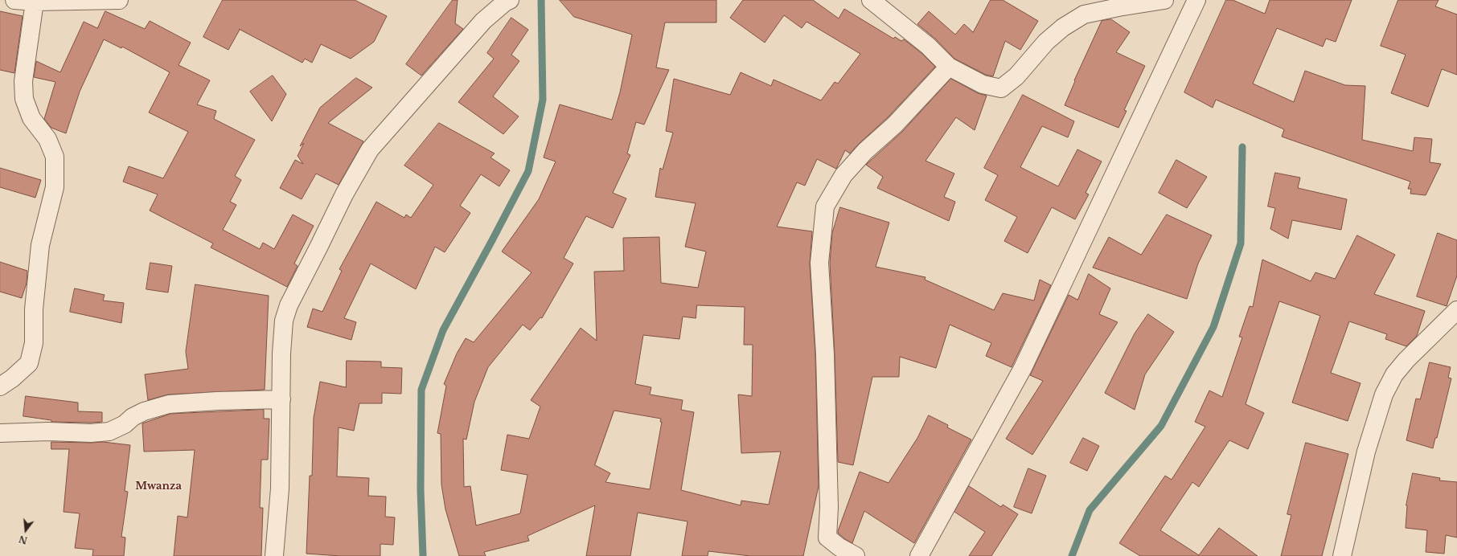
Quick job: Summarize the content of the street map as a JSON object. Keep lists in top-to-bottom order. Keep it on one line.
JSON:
{"districts":["Mwanza"],"north":"bottom"}
